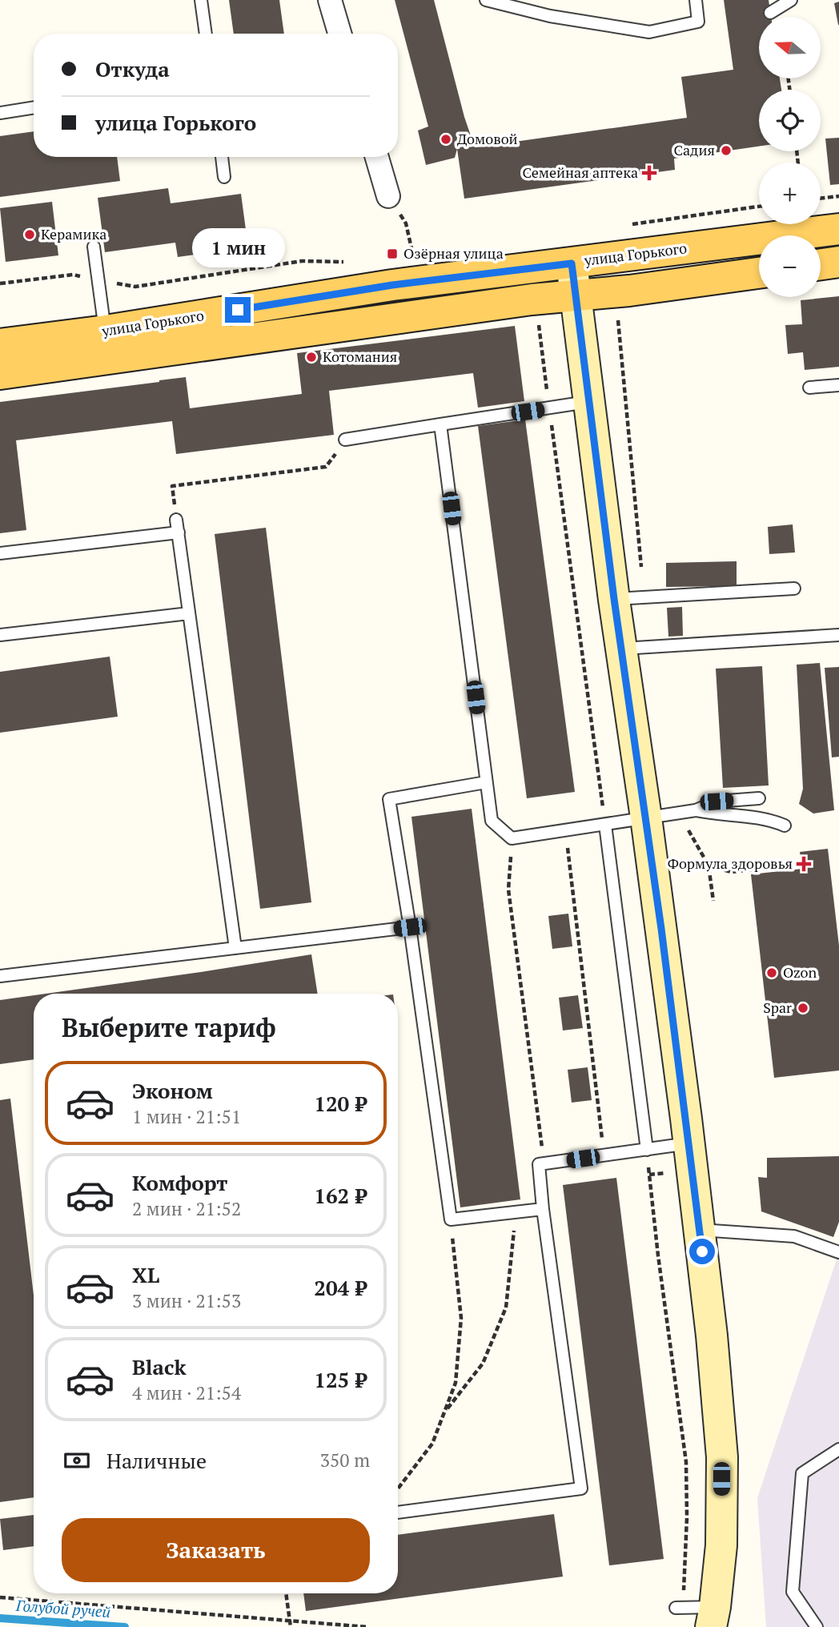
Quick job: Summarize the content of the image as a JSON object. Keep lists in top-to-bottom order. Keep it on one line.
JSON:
{"streets":{"main road":["улица Горького"]},"water":["Голубой ручей"],"places":{"other":["Домовой","Садия","Керамика","Котомания","Ozon","Spar"],"health":["Семейная аптека","Формула здоровья"],"transit":["Озёрная улица"]},"north":"left","page":{"map_buttons":["+","−"],"banner":["Откуда","улица Горького"],"bubble":"1 мин","heading":"Выберите тариф","list":[{"name":"Эконом","note":"1 мин · 21:51","value":"120 ₽"},{"name":"Комфорт","note":"2 мин · 21:52","value":"162 ₽"},{"name":"XL","note":"3 мин · 21:53","value":"204 ₽"},{"name":"Black","note":"4 мин · 21:54","value":"125 ₽"}],"pay":["Наличные","350 m"],"buttons":"Заказать"}}
